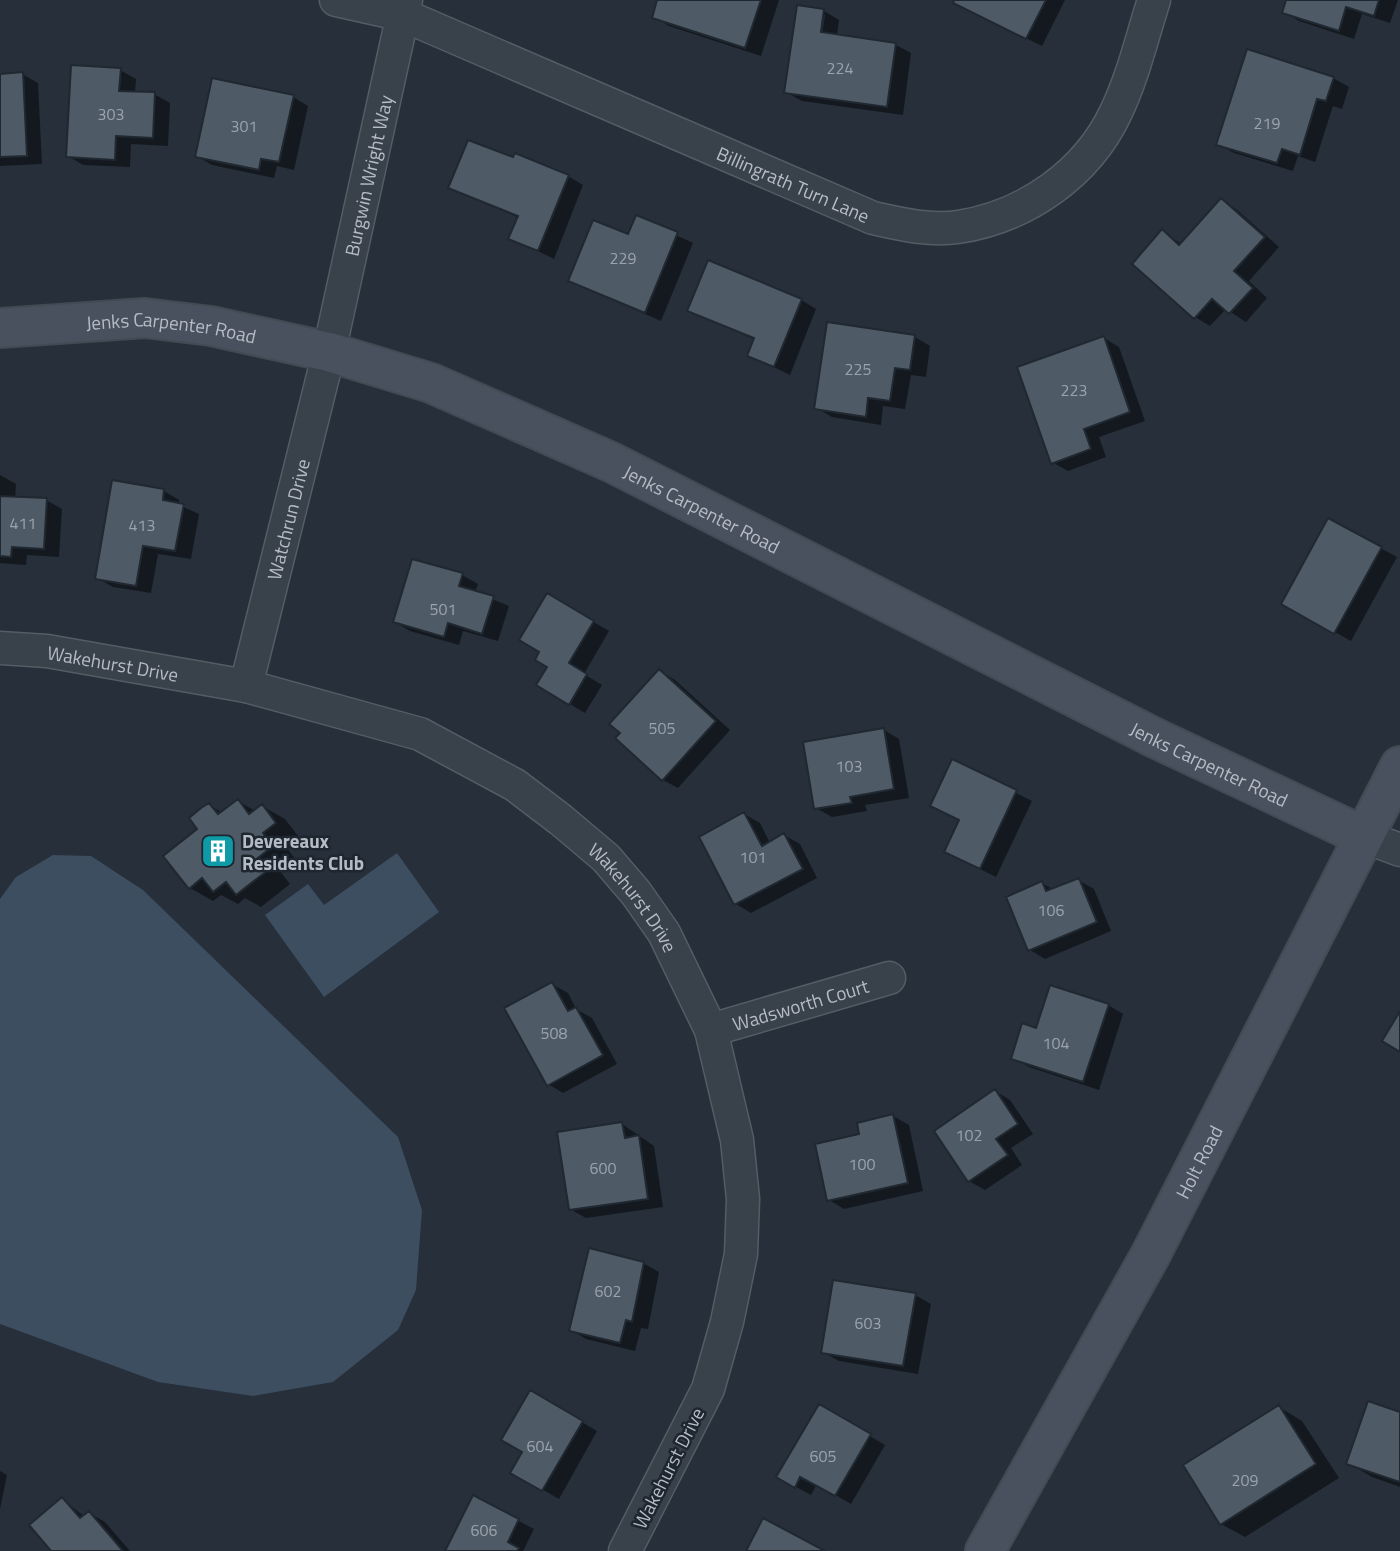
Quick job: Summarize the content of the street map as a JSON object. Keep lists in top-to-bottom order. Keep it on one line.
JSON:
{"streets":{"street":["Burgwin Wright Way","Billingrath Turn Lane","Jenks Carpenter Road","Watchrun Drive","Wakehurst Drive","Wadsworth Court","Holt Road"]},"crossings":[["Burgwin Wright Way","Billingrath Turn Lane"],["Burgwin Wright Way","Jenks Carpenter Road"],["Burgwin Wright Way","Watchrun Drive"],["Jenks Carpenter Road","Watchrun Drive"],["Jenks Carpenter Road","Holt Road"],["Watchrun Drive","Wakehurst Drive"],["Wakehurst Drive","Wadsworth Court"]],"places":{"building":["Devereaux Residents Club"]},"house_numbers":["224","303","219","301","229","225","223","411","413","501","505","103","101","106","508","104","102","100","600","602","603","604","605","209","606"]}
